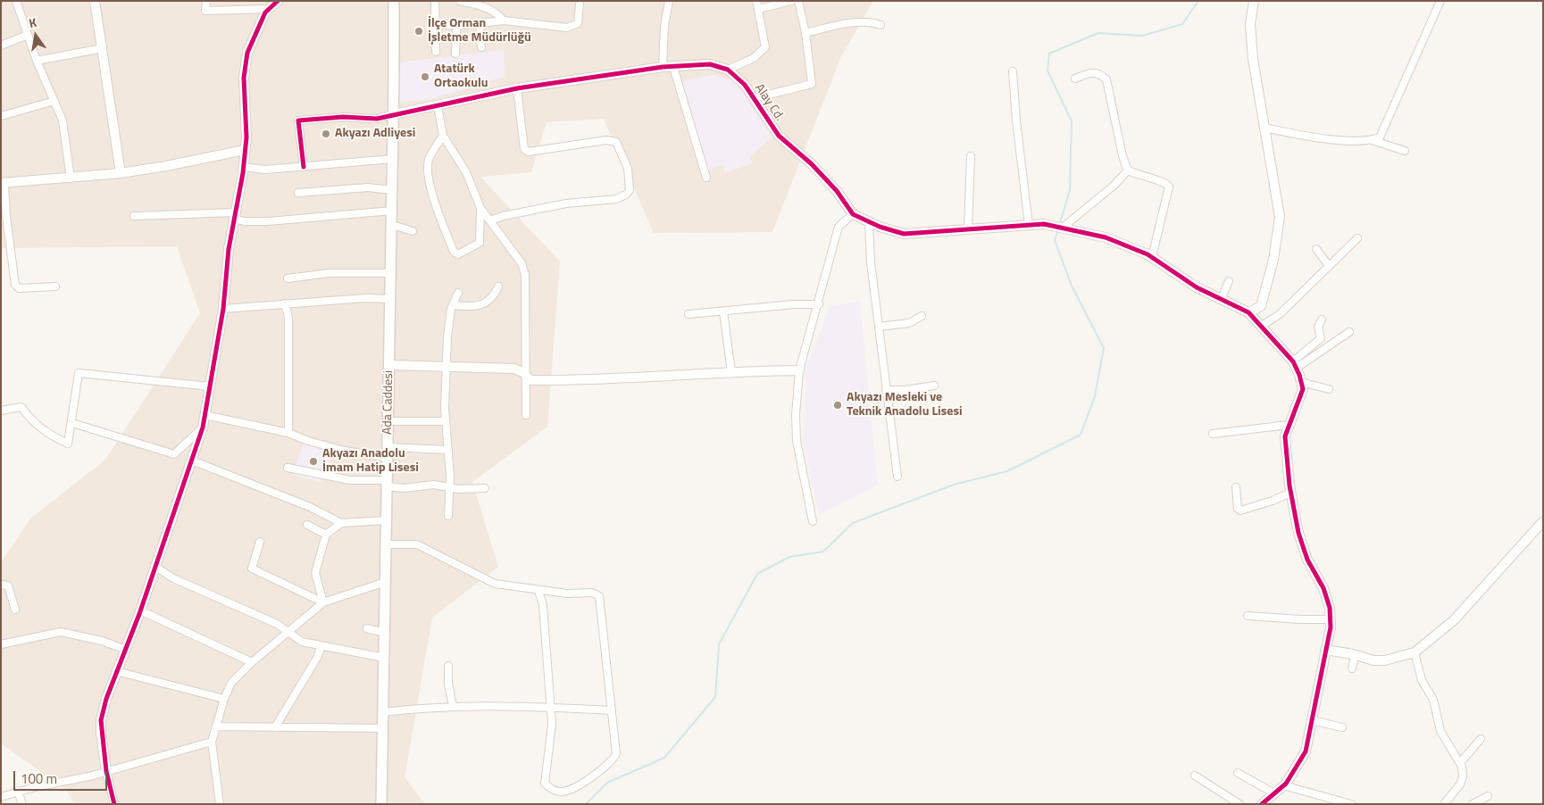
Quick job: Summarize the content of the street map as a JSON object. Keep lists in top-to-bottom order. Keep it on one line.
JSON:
{"streets":{"main road":["Ada Caddesi"],"street":["Alay Cd."]},"crossings":[["Alay Cd.","Ada Caddesi"]],"places":["İlçe Orman İşletme Müdürlüğü","Atatürk Ortaokulu","Akyazı Adliyesi","Akyazı Mesleki ve Teknik Anadolu Lisesi","Akyazı Anadolu İmam Hatip Lisesi"],"scale_bar":"100 m","north":"top"}
